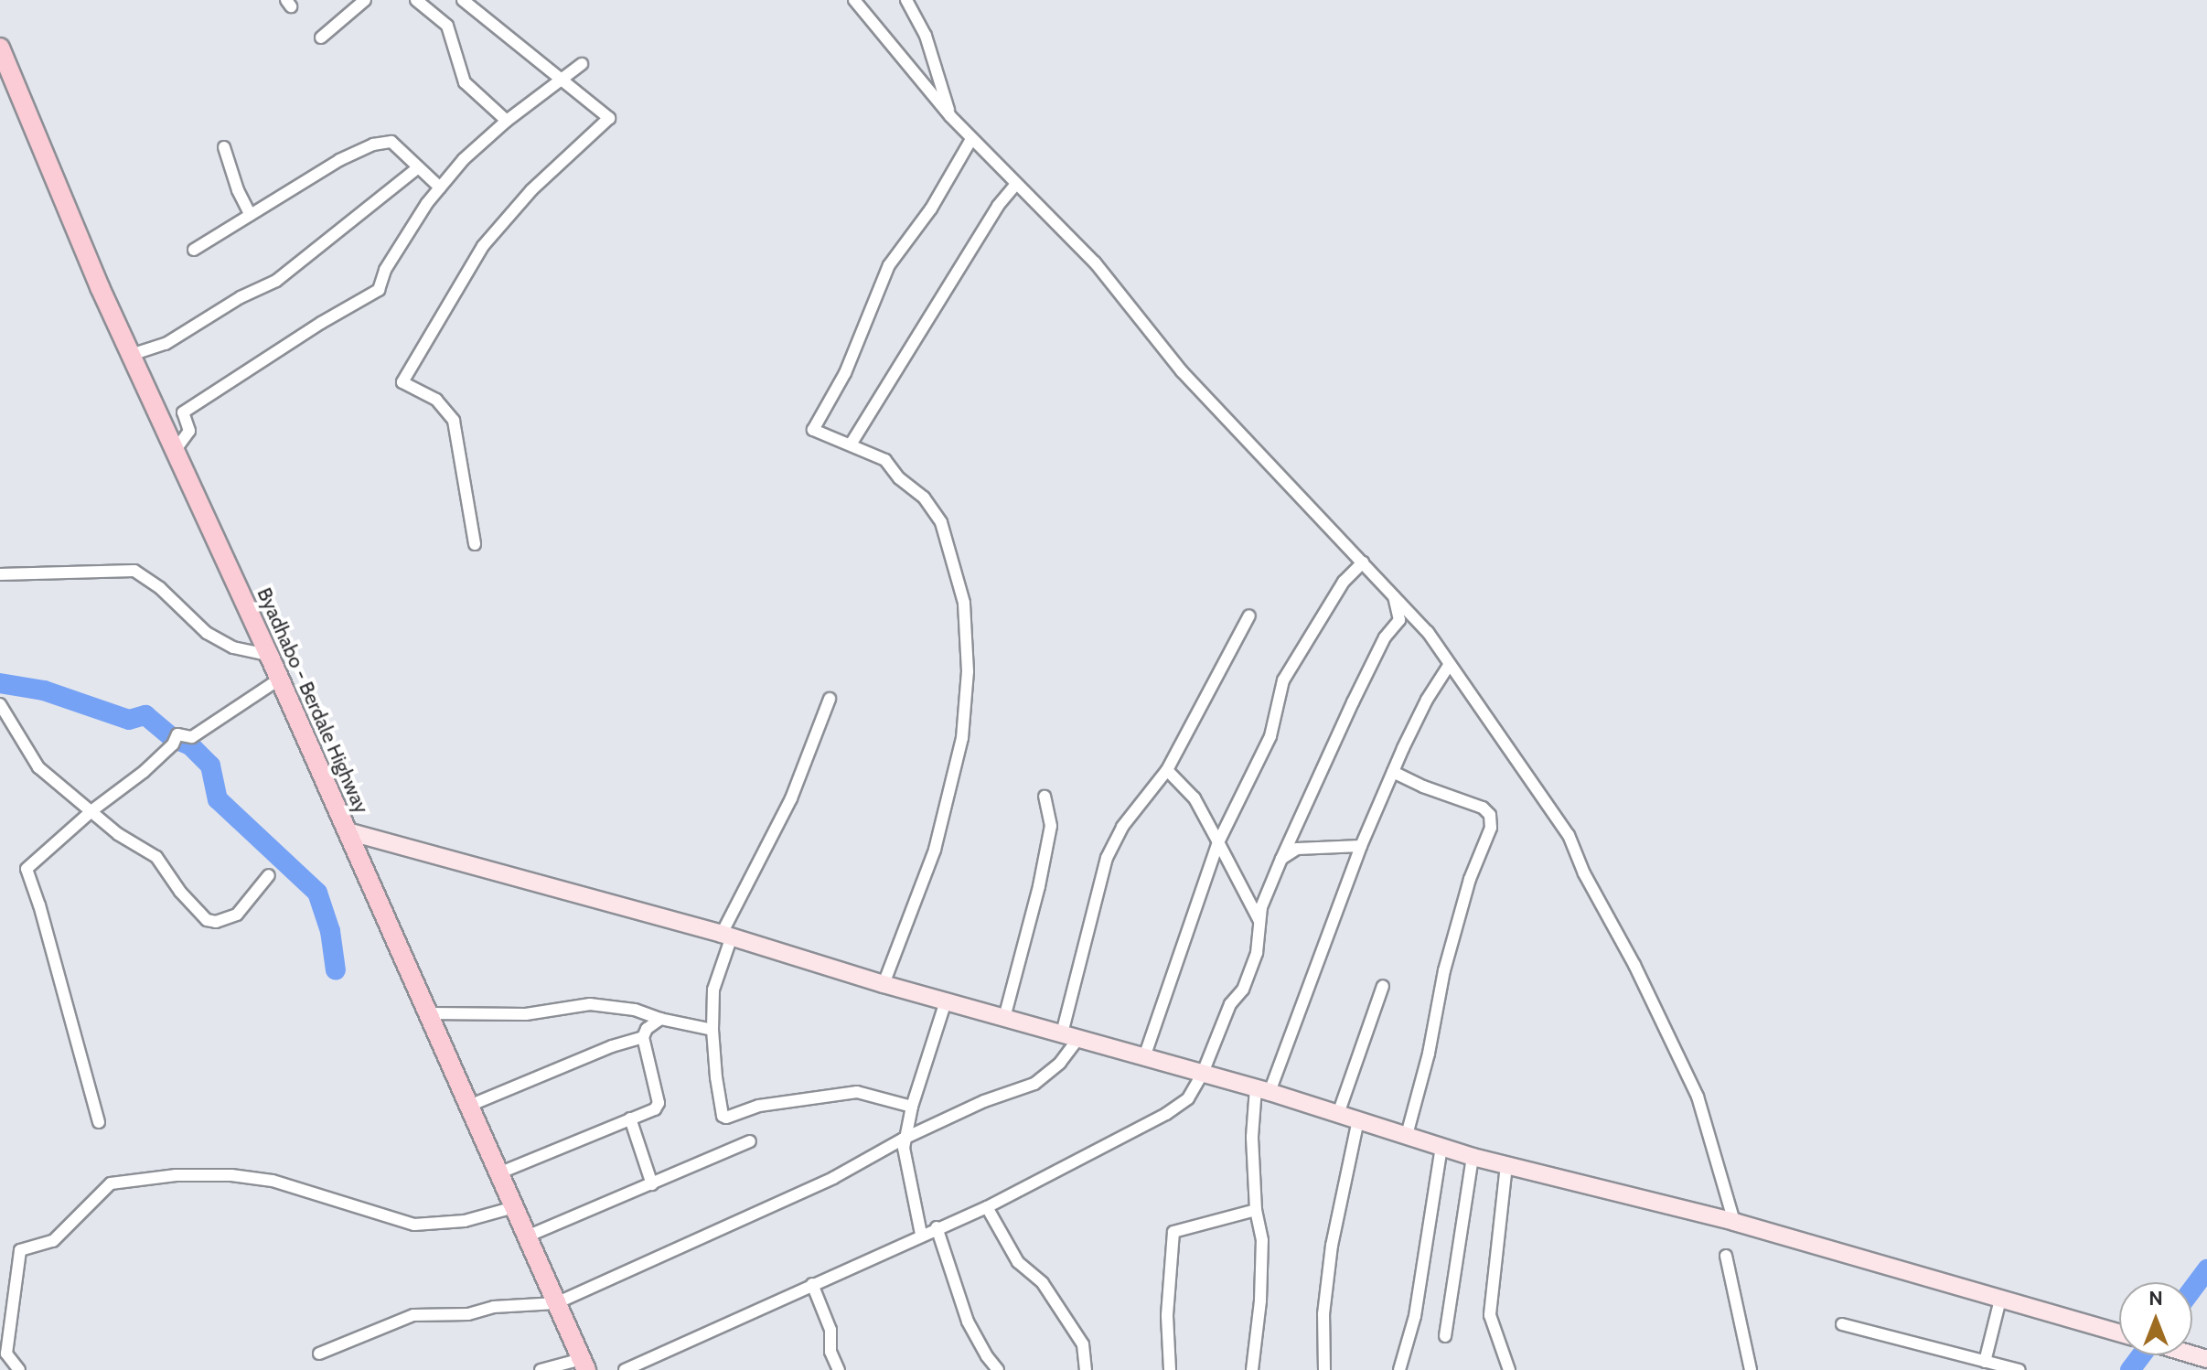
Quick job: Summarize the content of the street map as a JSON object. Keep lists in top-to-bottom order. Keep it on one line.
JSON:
{"streets":{"main road":["Byadhabo - Berdale Highway"]},"north":"top"}
